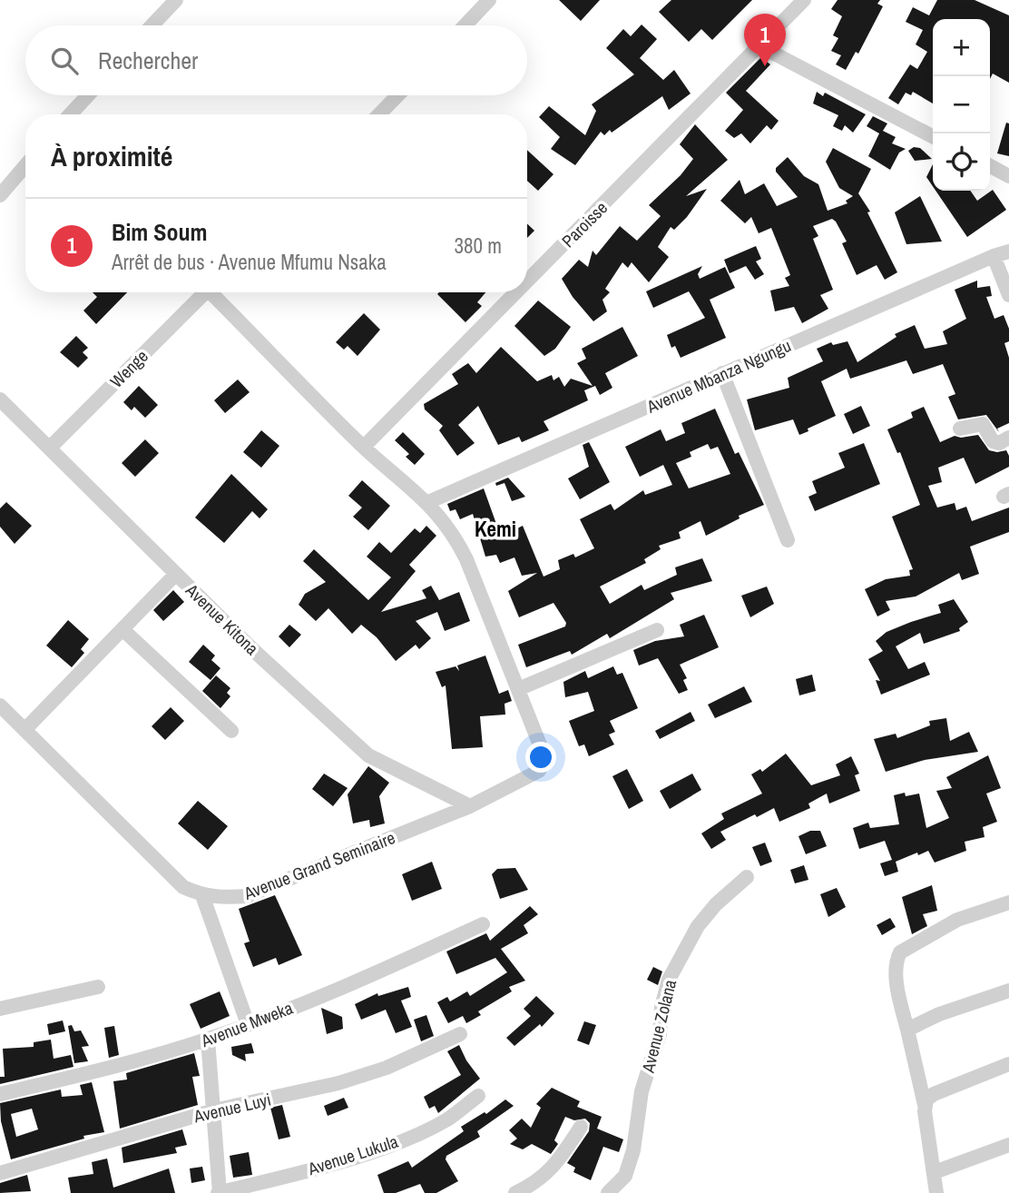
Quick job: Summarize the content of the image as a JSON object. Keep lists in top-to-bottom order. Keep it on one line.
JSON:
{"streets":{"street":["Paroisse","Wenge","Avenue Mbanza Ngungu","Avenue Kitona","Avenue Grand Seminaire","Avenue Mweka","Avenue Zolana","Avenue Luyi","Avenue Lukula"]},"crossings":[["Wenge","Avenue Kitona"],["Avenue Kitona","Avenue Grand Seminaire"]],"districts":["Kemi"],"page":{"pins":"1","map_buttons":["+","−"],"search":"Rechercher","heading":"À proximité","list":[{"mark":"1","name":"Bim Soum","note":"Arrêt de bus · Avenue Mfumu Nsaka","value":"380 m"}]}}
